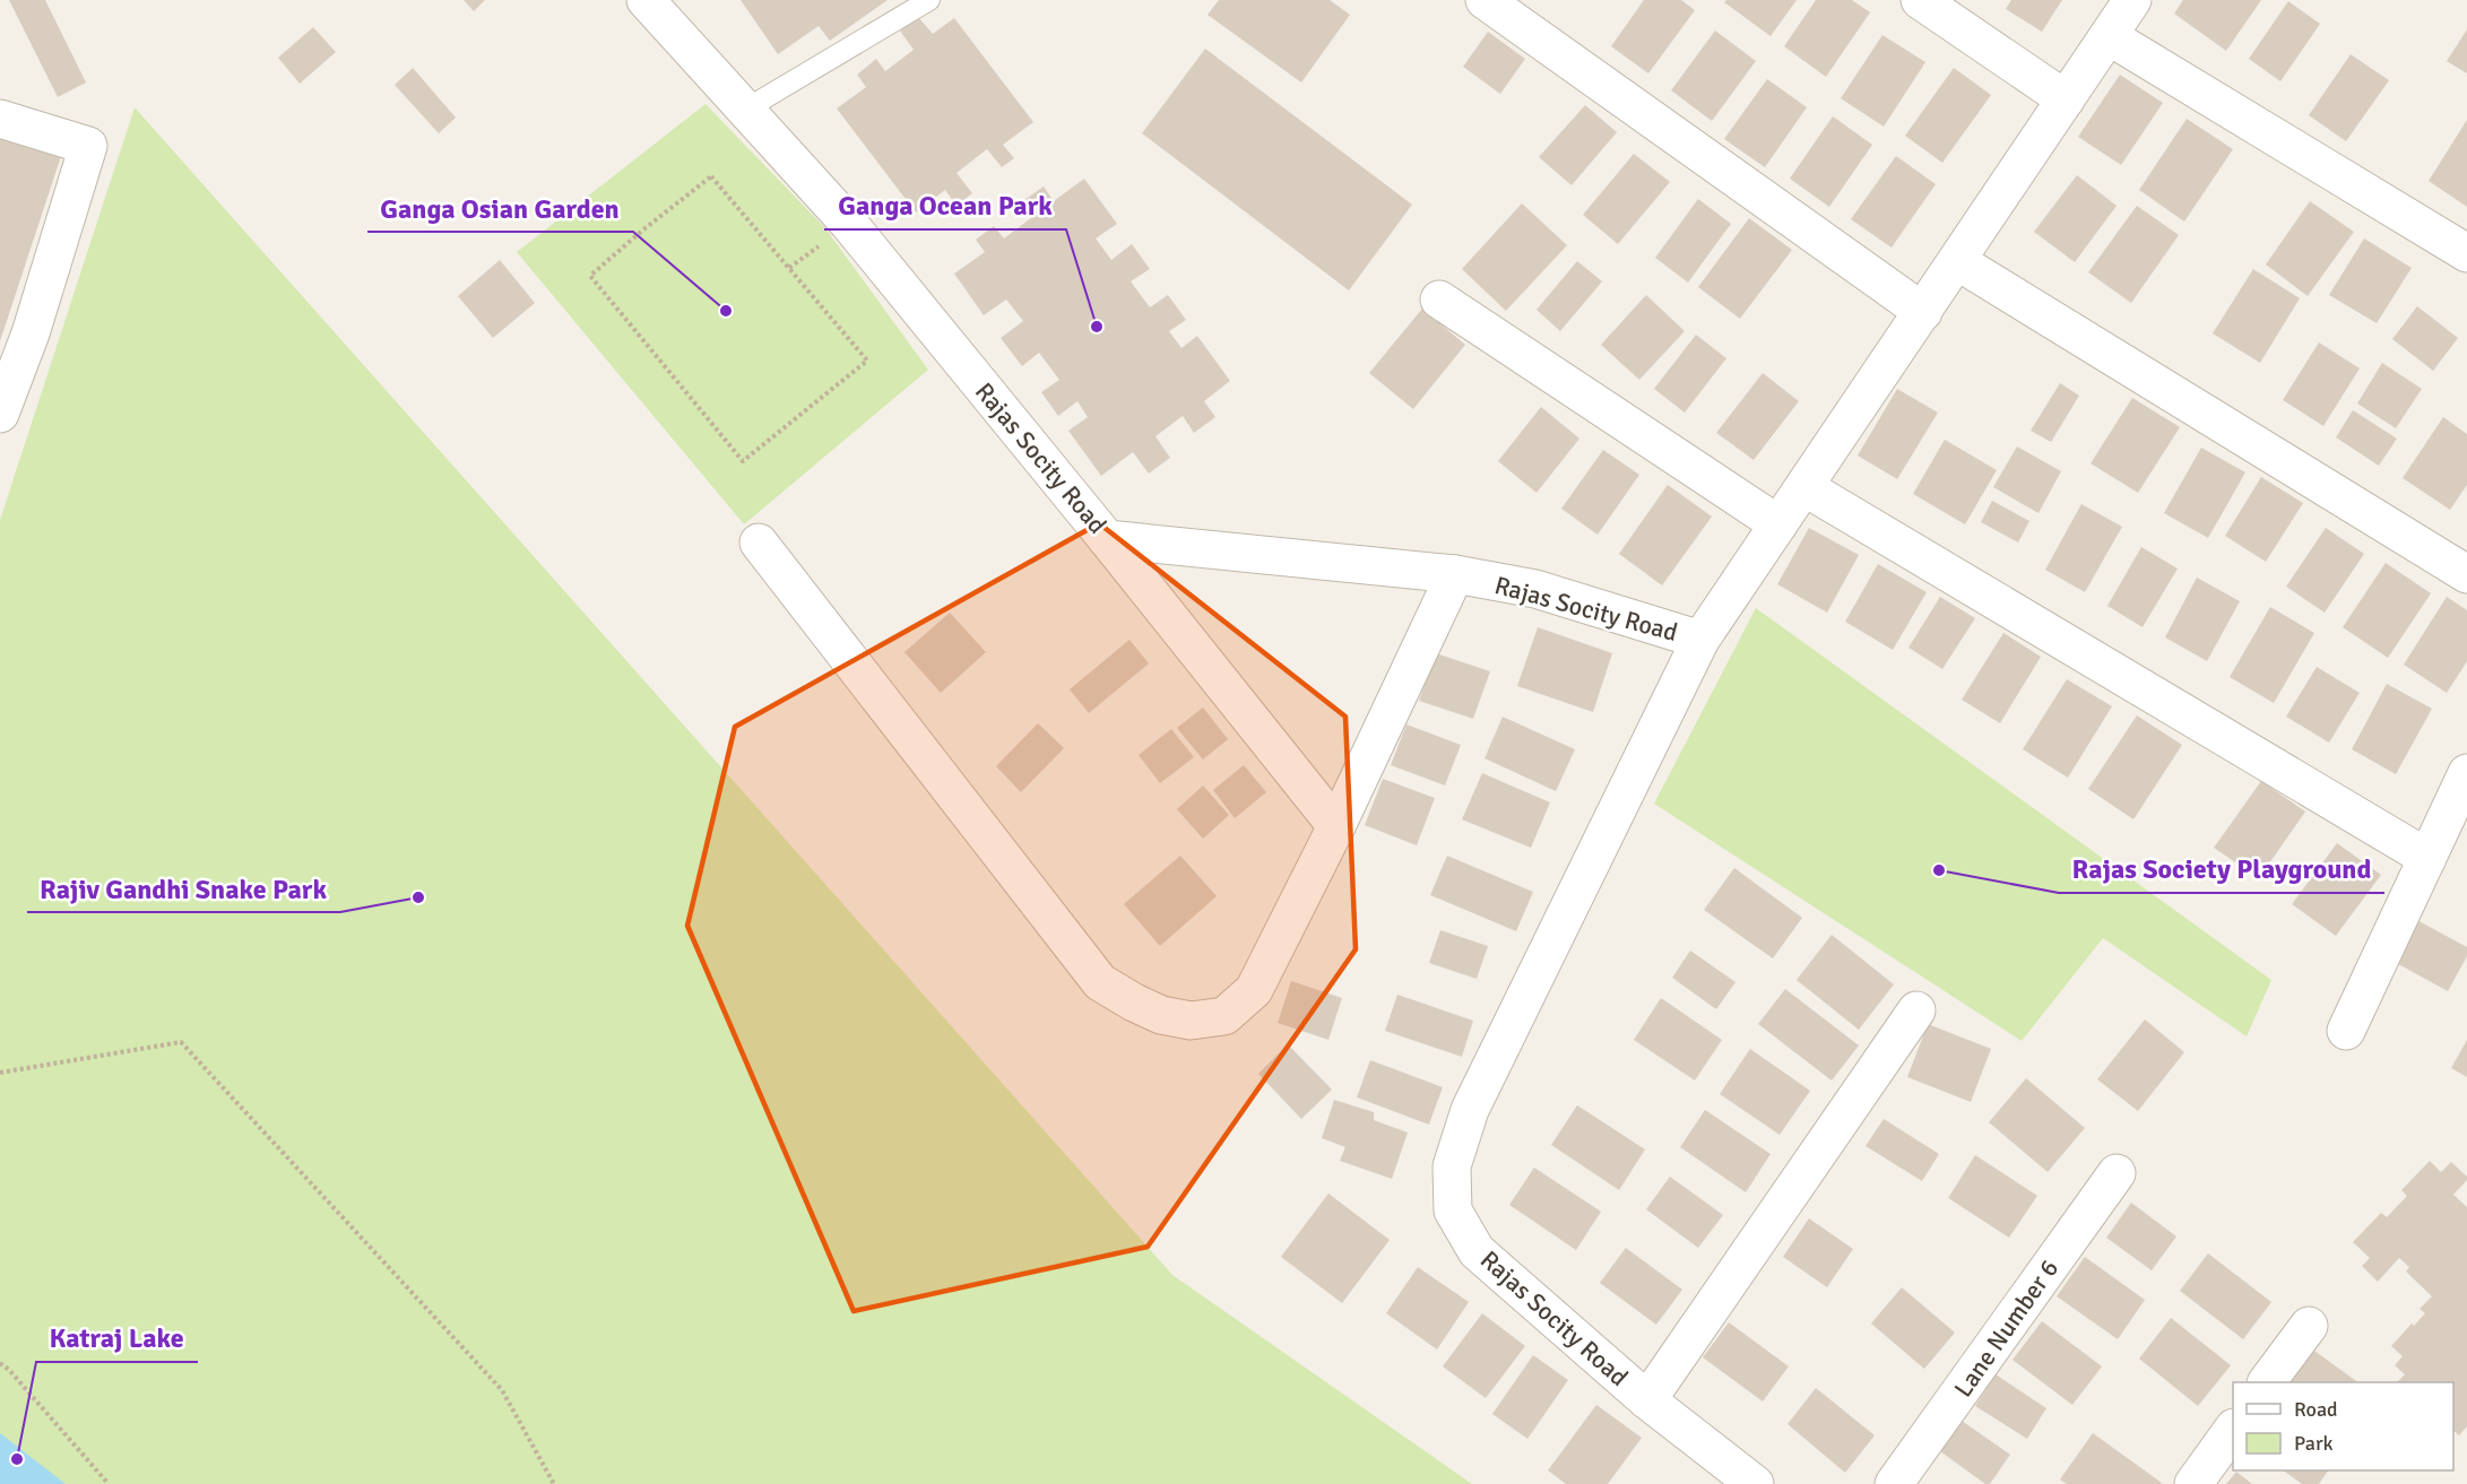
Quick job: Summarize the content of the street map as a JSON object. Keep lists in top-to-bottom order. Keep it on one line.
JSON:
{"streets":{"street":["Rajas Socity Road","Lane Number 6"]},"places":["Ganga Osian Garden","Ganga Ocean Park","Rajas Society Playground","Rajiv Gandhi Snake Park","Katraj Lake"],"legend":["Road","Park"]}
